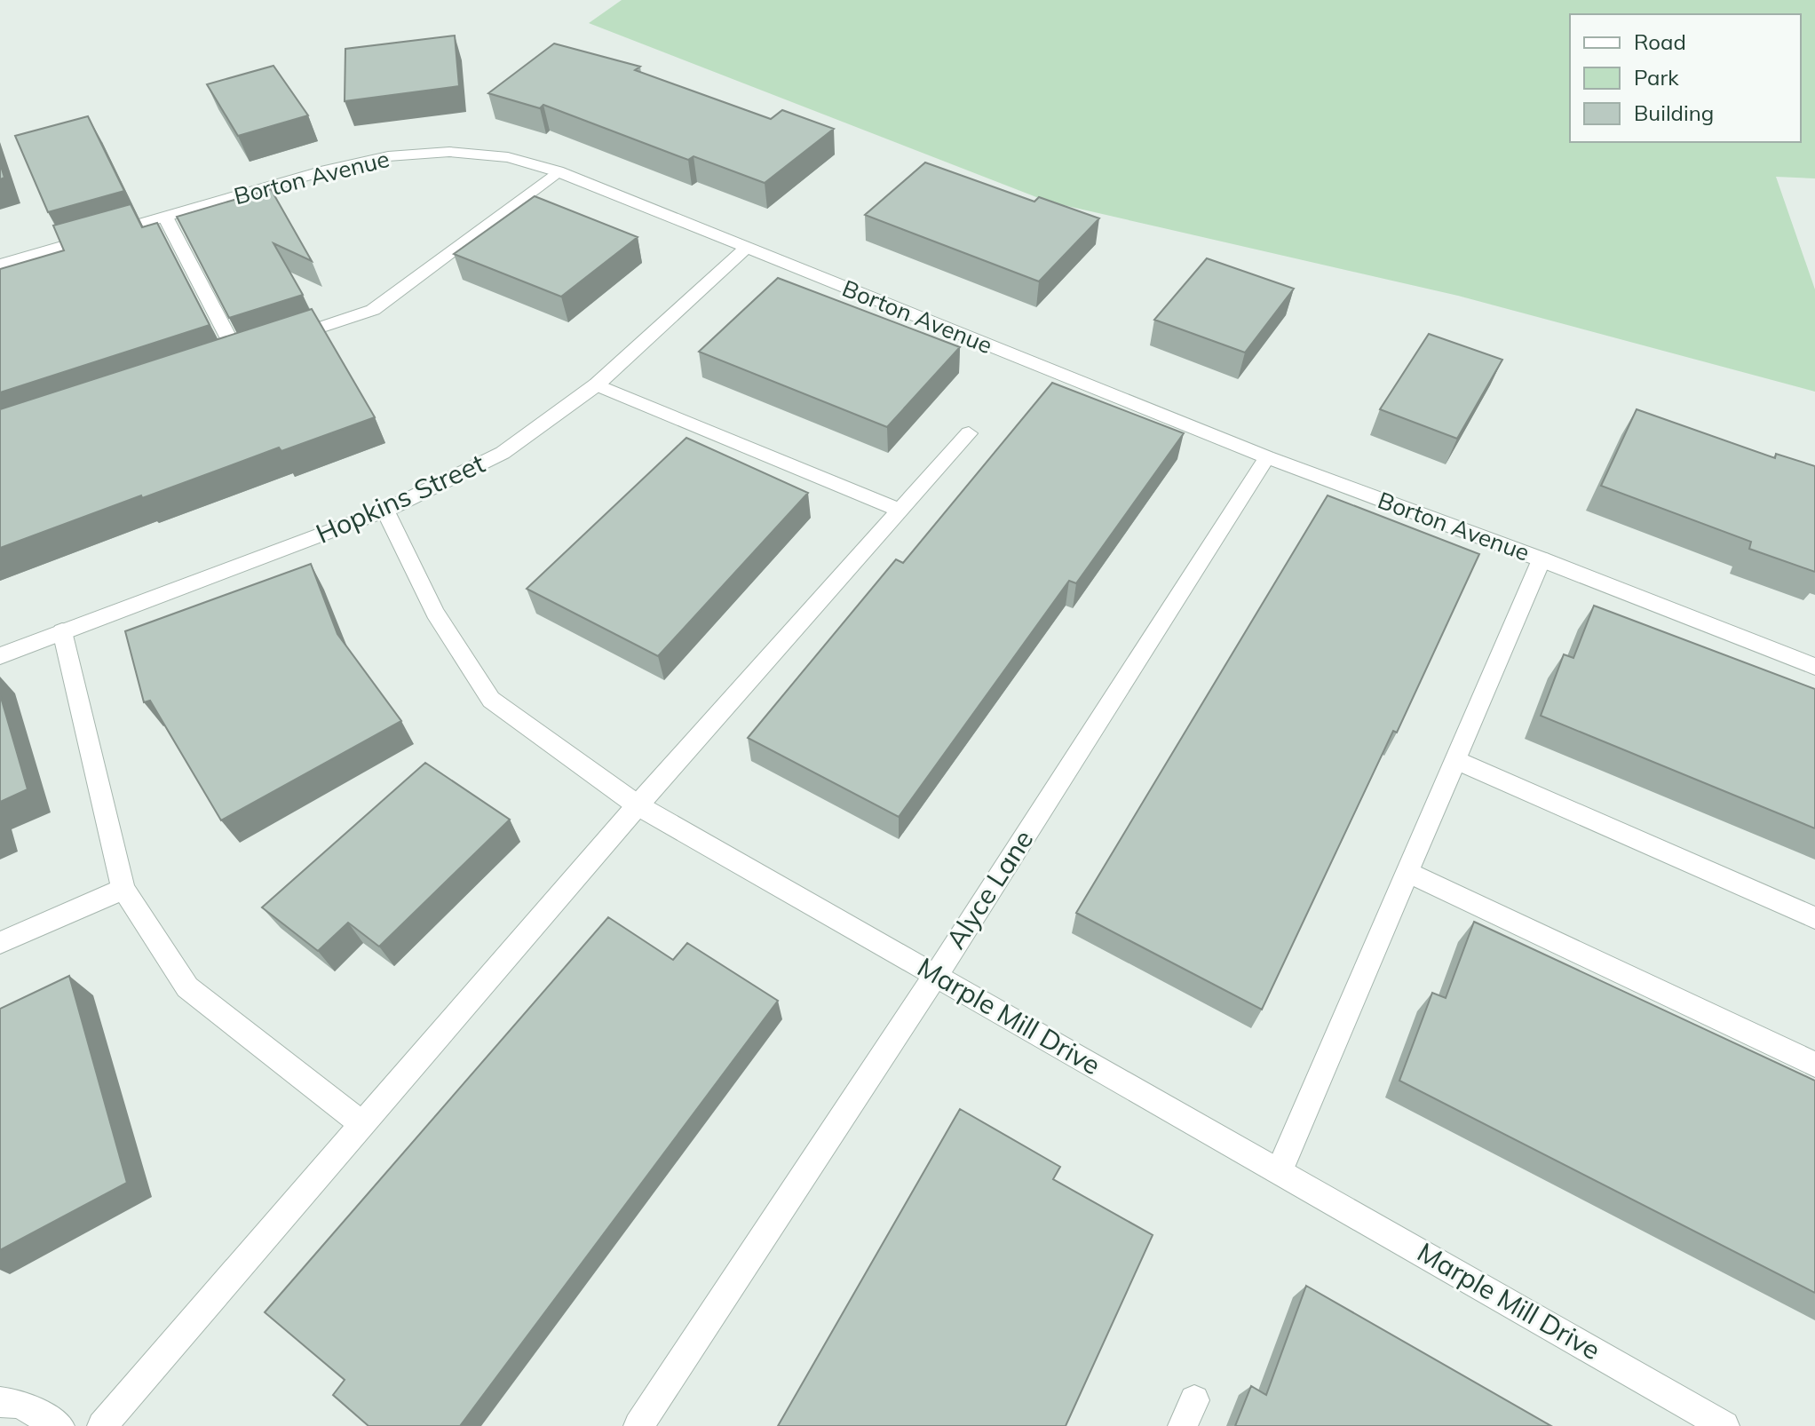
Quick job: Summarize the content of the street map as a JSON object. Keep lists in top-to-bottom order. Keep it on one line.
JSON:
{"streets":{"street":["Borton Avenue","Hopkins Street","Alyce Lane","Marple Mill Drive"]},"crossings":[["Borton Avenue","Hopkins Street"],["Borton Avenue","Alyce Lane"],["Hopkins Street","Marple Mill Drive"],["Alyce Lane","Marple Mill Drive"]],"legend":["Road","Park","Building"]}
